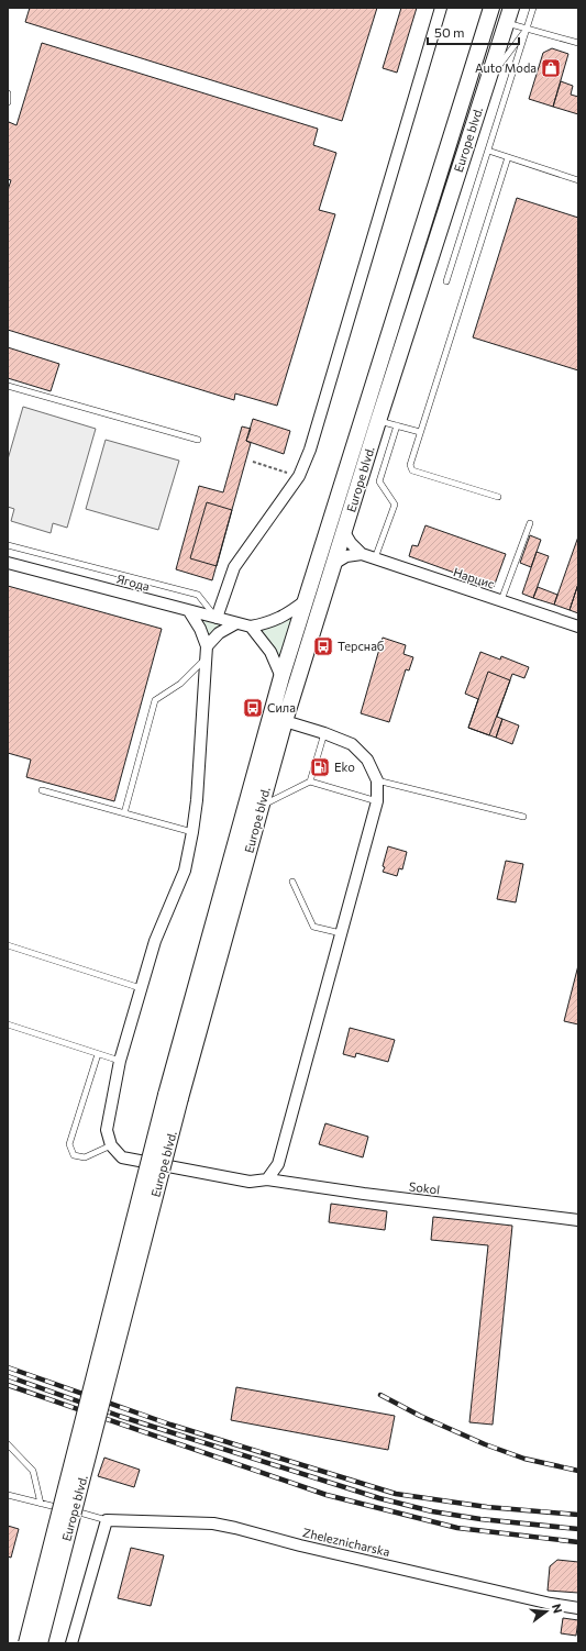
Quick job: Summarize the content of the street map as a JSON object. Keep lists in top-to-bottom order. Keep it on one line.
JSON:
{"streets":{"main road":["Europe blvd."],"street":["Нарцис","Ягода","Sokol","Zheleznicharska"]},"places":{"shop":["Auto Moda"],"bus stop":["Терснаб","Сила"],"fuel station":["Eko"]},"scale_bar":"50 m","north":"right"}
